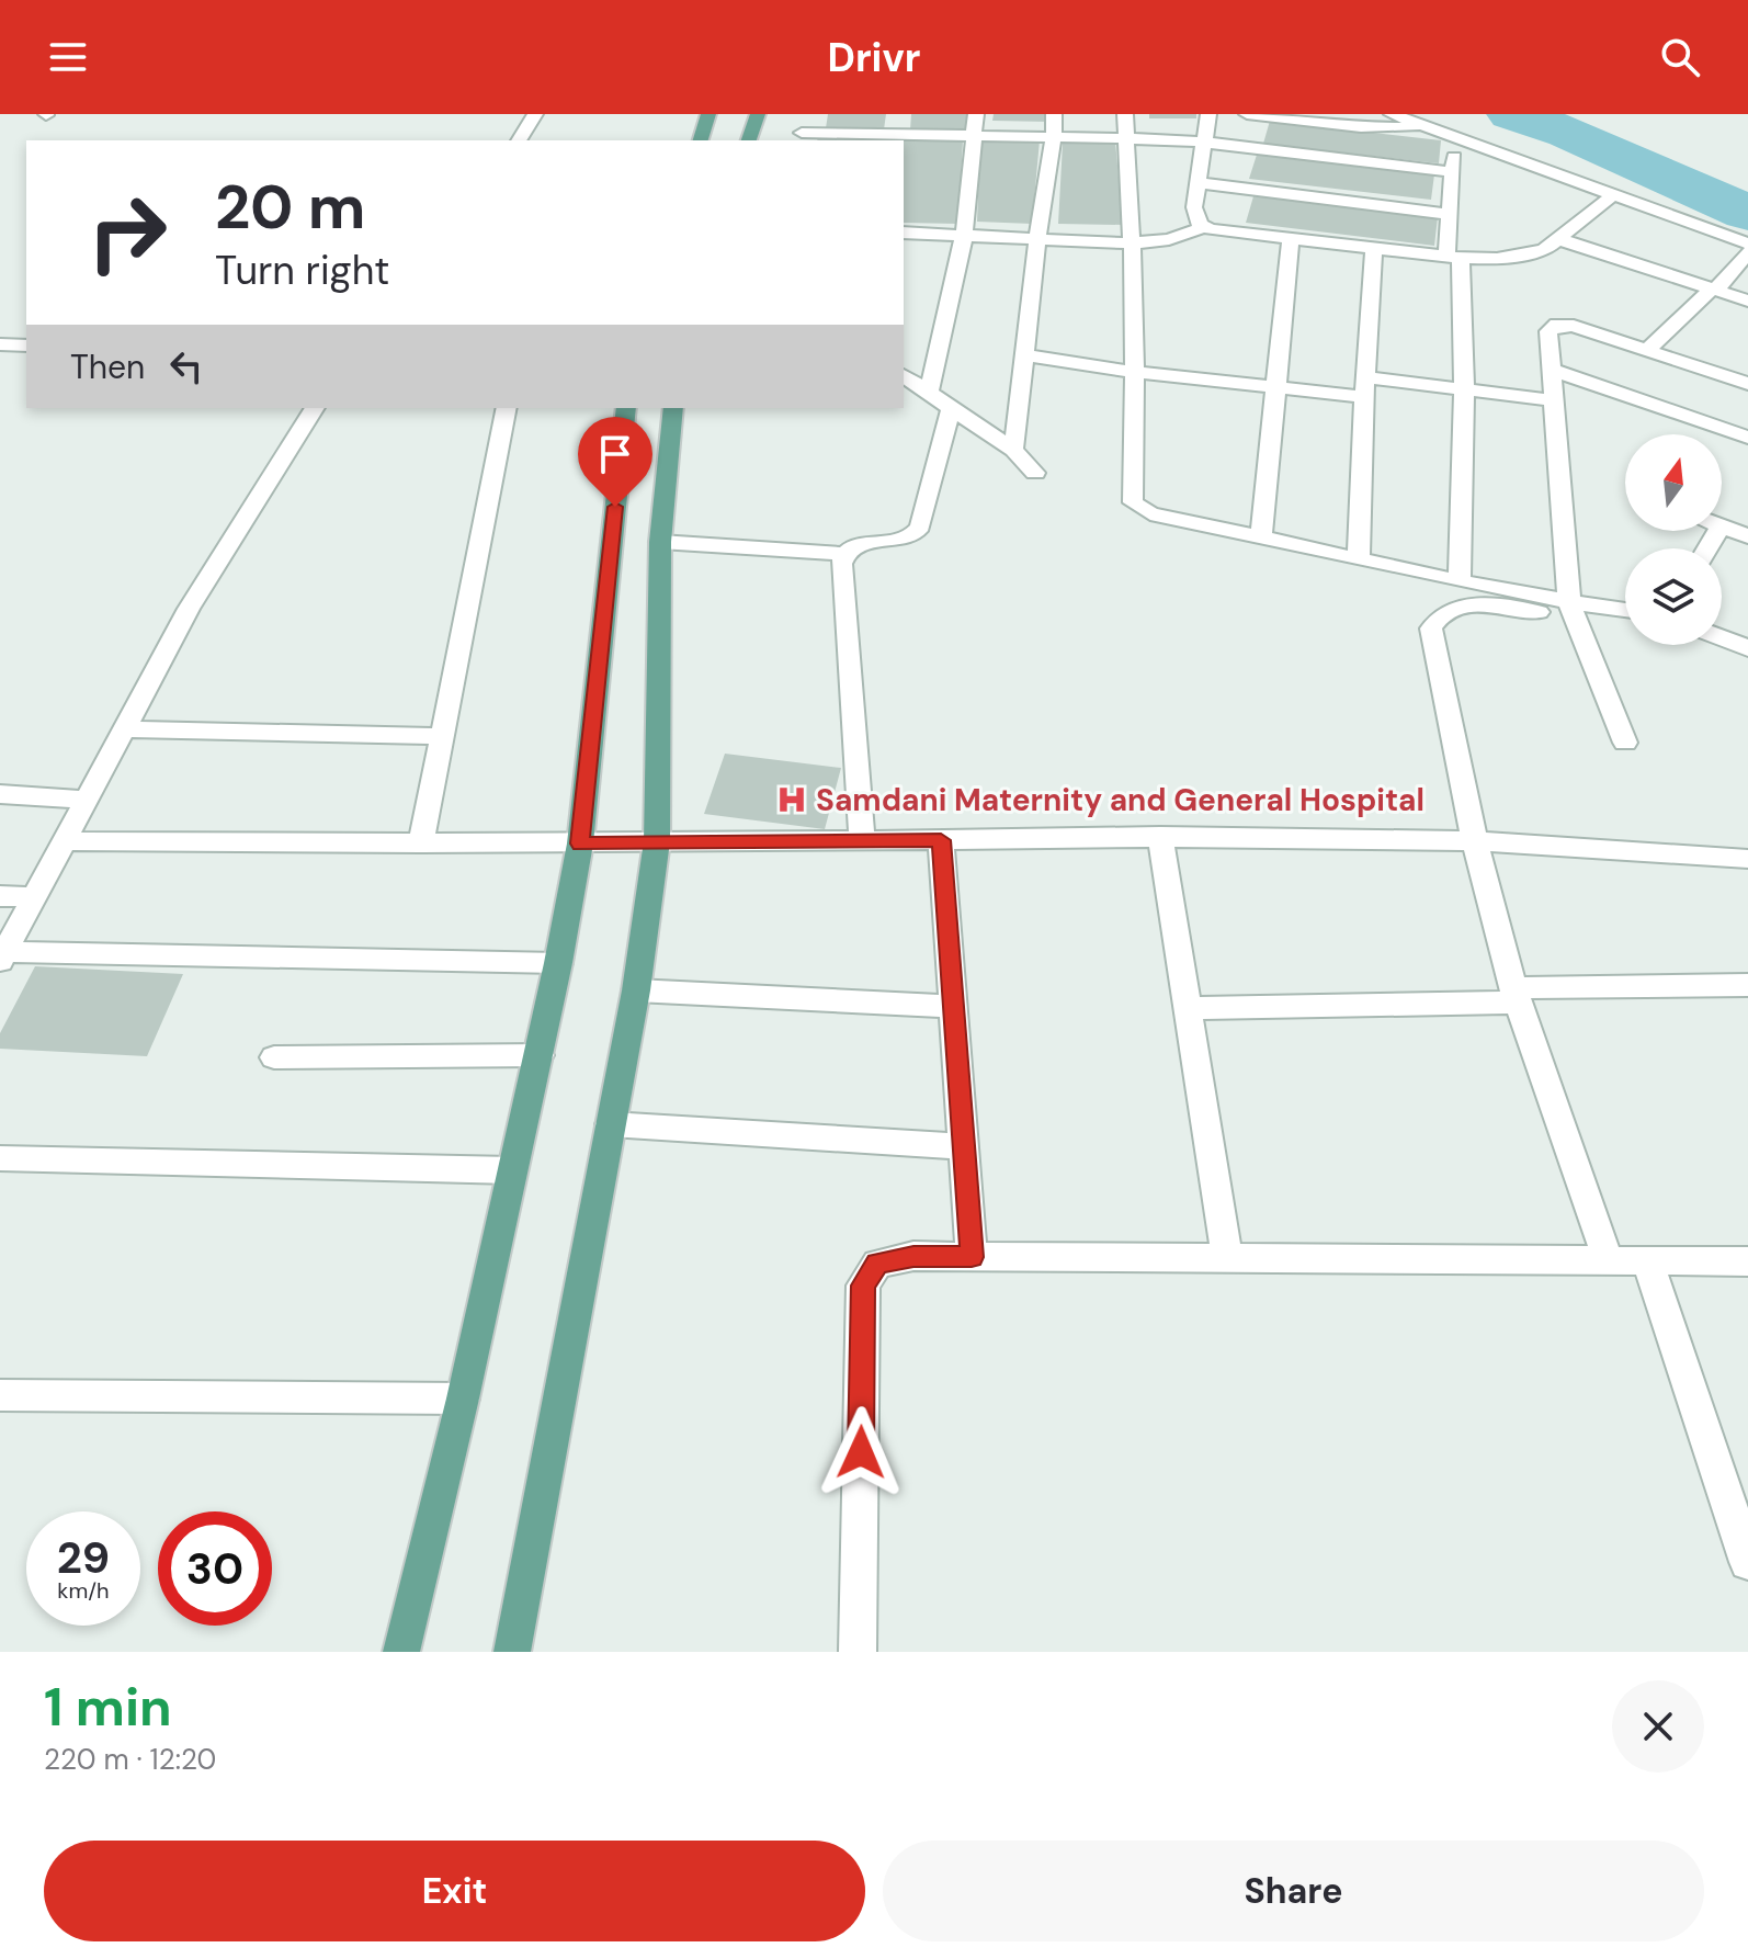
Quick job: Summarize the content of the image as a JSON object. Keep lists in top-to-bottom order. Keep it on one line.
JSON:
{"places":{"hospital":["Samdani Maternity and General Hospital"]},"north":"top","page":{"header":"Drivr","turn":["20 m","Turn right"],"then":"Then","speed":"29 km/h","limit":"30","heading":["1 min","220 m · 12:20"],"buttons":["Exit","Share"]}}
